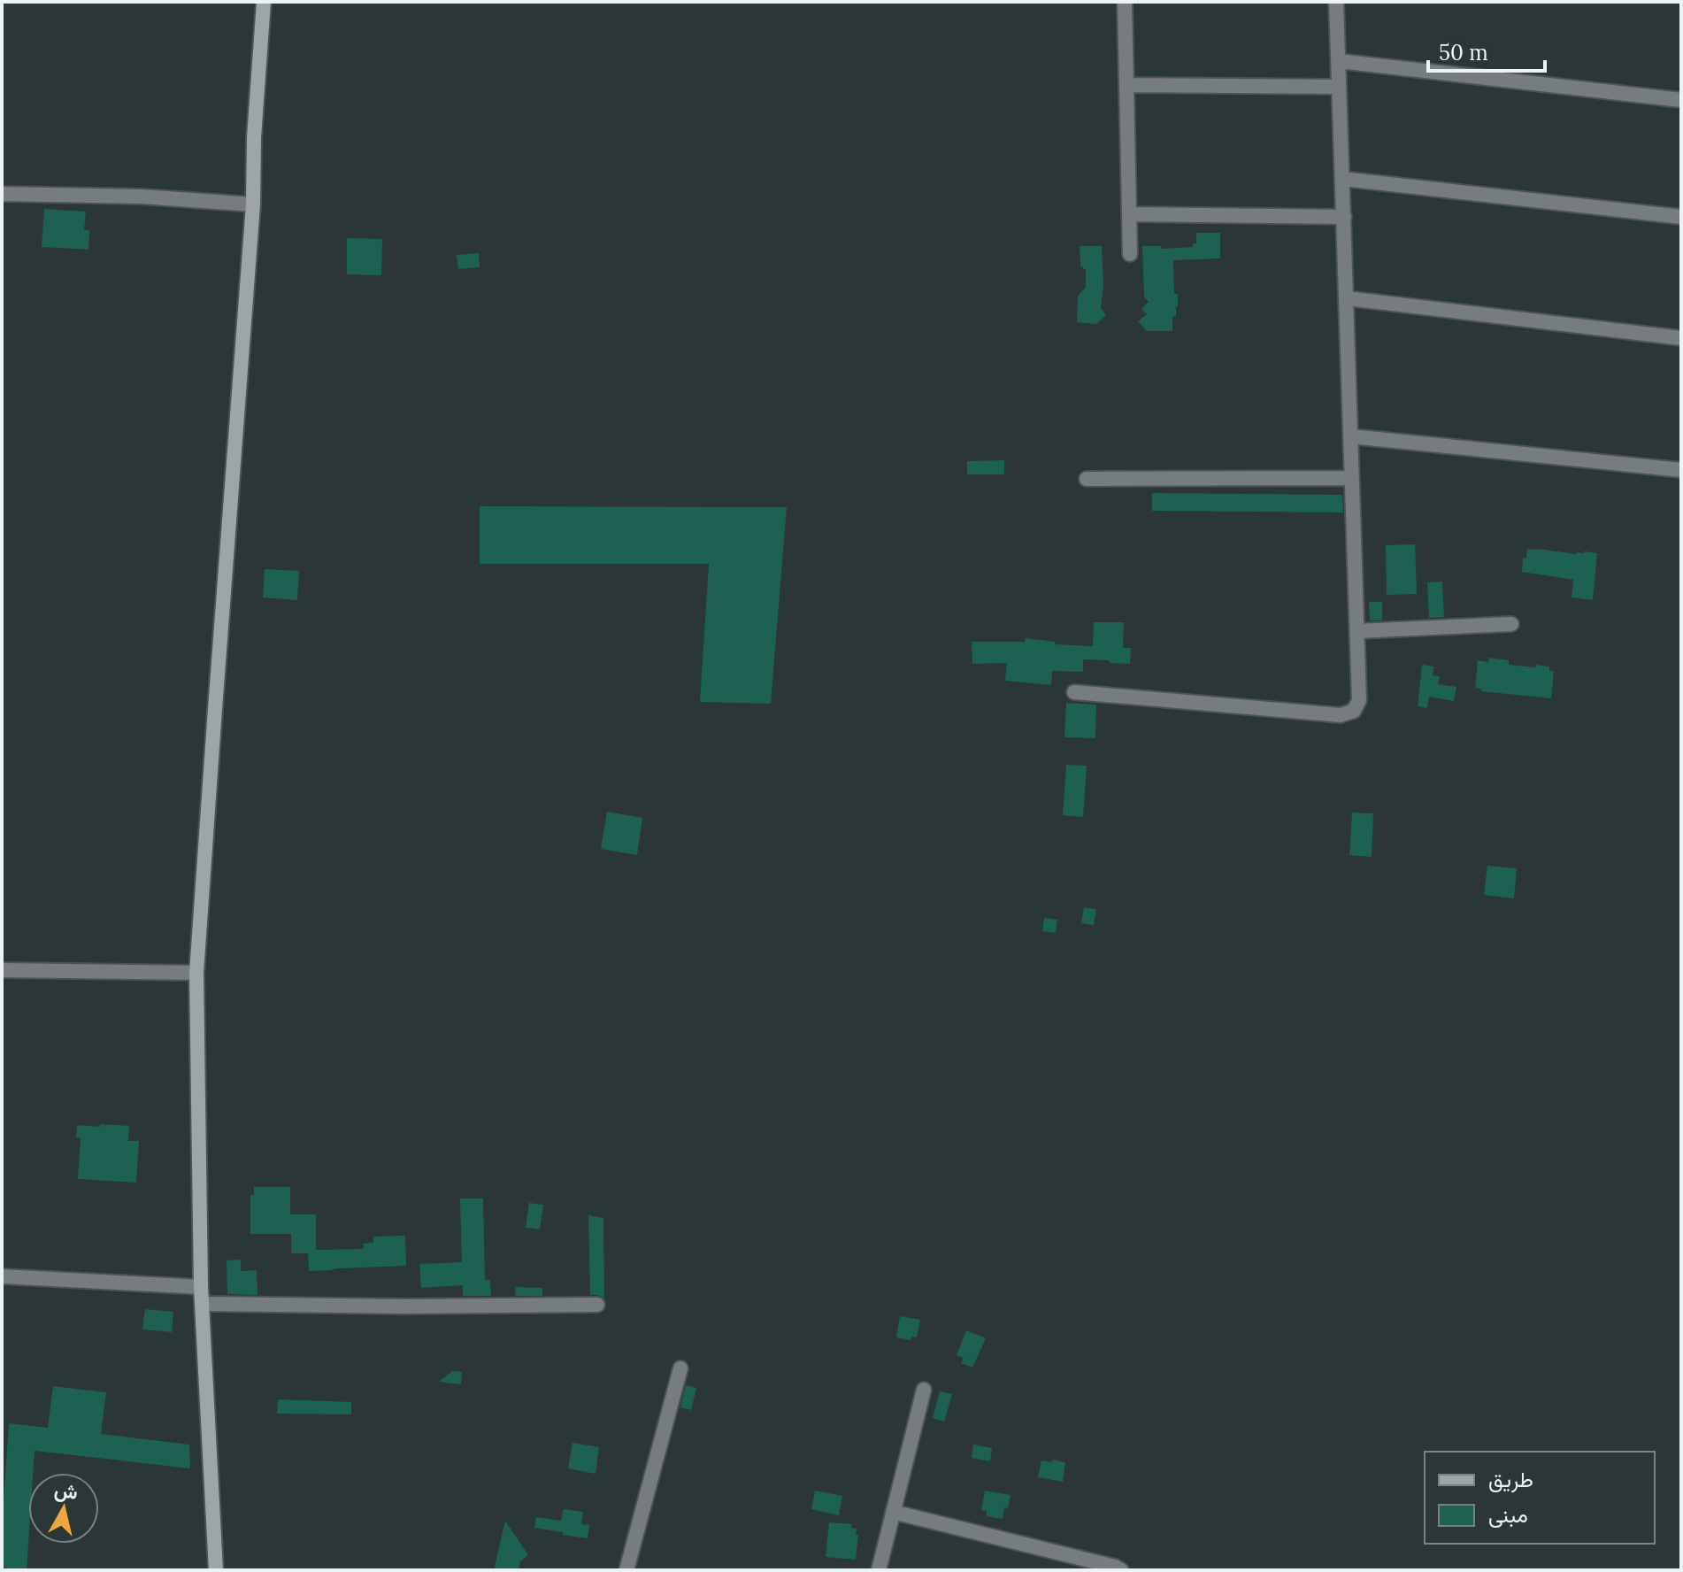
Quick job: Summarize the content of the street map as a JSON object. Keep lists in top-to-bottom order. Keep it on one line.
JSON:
{"legend":["طريق","مبنى"],"scale_bar":"50 m","north":"top"}
